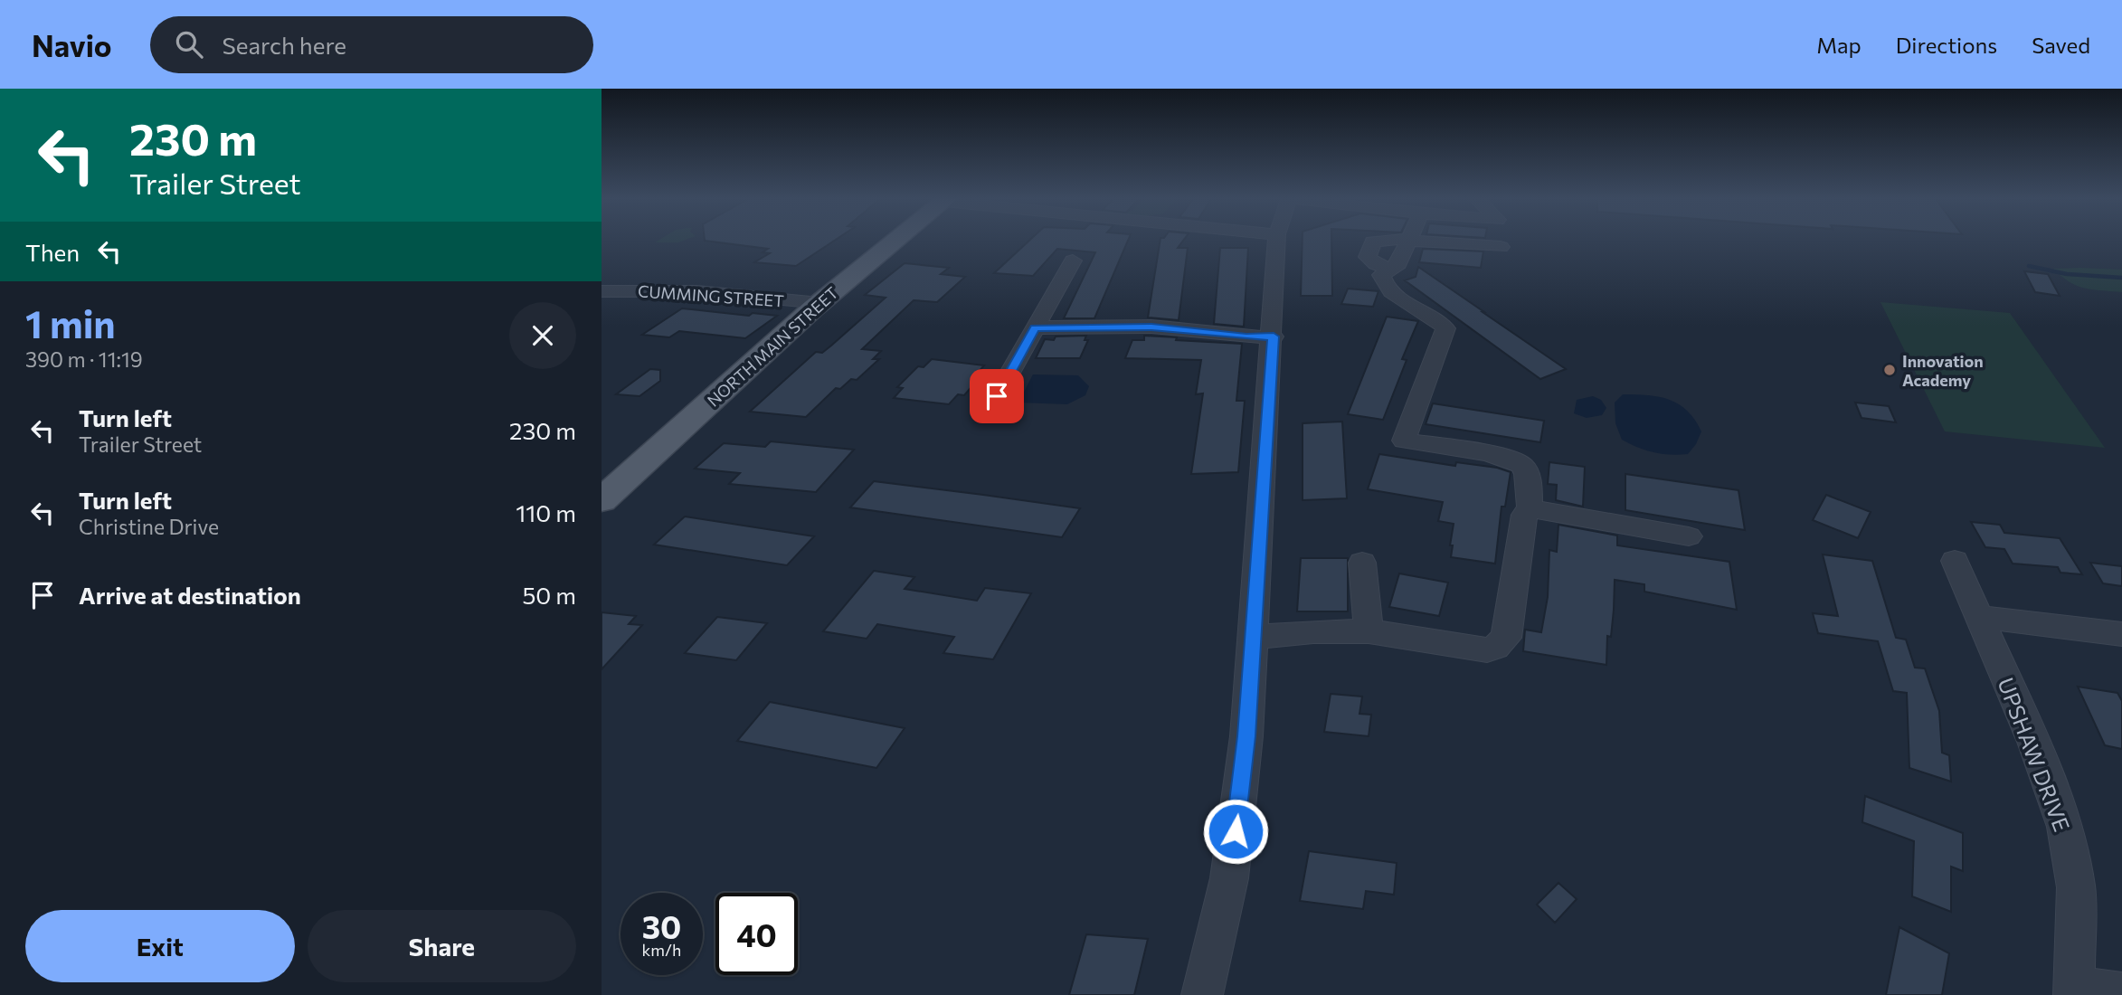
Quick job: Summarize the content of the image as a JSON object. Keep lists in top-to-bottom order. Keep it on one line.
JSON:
{"streets":{"main road":["NORTH MAIN STREET"],"street":["CUMMING STREET","UPSHAW DRIVE"]},"crossings":[["CUMMING STREET","NORTH MAIN STREET"]],"places":["Innovation Academy"],"page":{"header":"Navio","search":"Search here","nav":["Map","Directions","Saved"],"turn":["230 m","Trailer Street"],"then":"Then","heading":["1 min","390 m · 11:19"],"list":[{"name":"Turn left","note":"Trailer Street","value":"230 m"},{"name":"Turn left","note":"Christine Drive","value":"110 m"},{"name":"Arrive at destination","value":"50 m"}],"speed":"30 km/h","limit":"40","buttons":["Exit","Share"]}}
